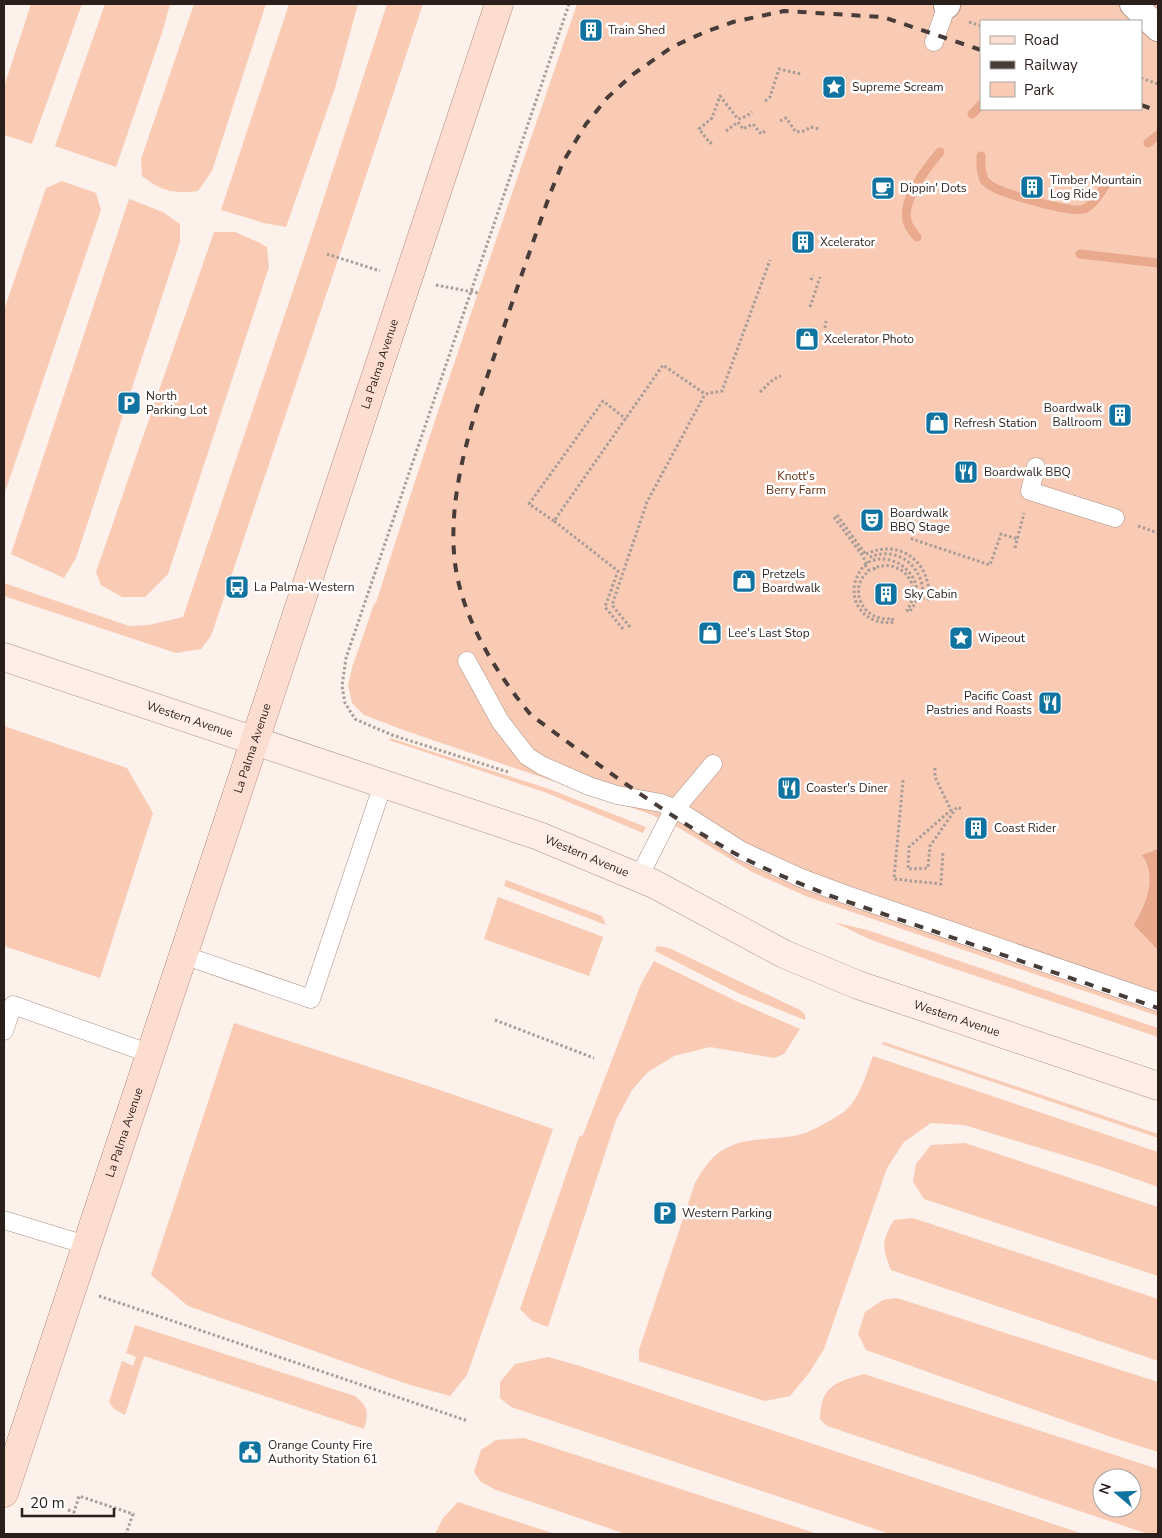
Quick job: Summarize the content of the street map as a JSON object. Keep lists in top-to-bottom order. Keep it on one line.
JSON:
{"streets":{"main road":["La Palma Avenue","Western Avenue"]},"crossings":[["La Palma Avenue","Western Avenue"]],"parks":["Knott's Berry Farm"],"places":{"building":["Train Shed","Timber Mountain Log Ride","Xcelerator","Boardwalk Ballroom","Sky Cabin","Coast Rider"],"place":["Supreme Scream","Wipeout"],"cafe":["Dippin' Dots"],"shop":["Xcelerator Photo","Refresh Station","Pretzels Boardwalk","Lee's Last Stop"],"parking":["North Parking Lot","Western Parking"],"restaurant":["Boardwalk BBQ","Pacific Coast Pastries and Roasts","Coaster's Diner"],"theatre":["Boardwalk BBQ Stage"],"bus stop":["La Palma-Western"],"public building":["Orange County Fire Authority Station 61"]},"legend":["Road","Railway","Park"],"scale_bar":"20 m","north":"left"}
